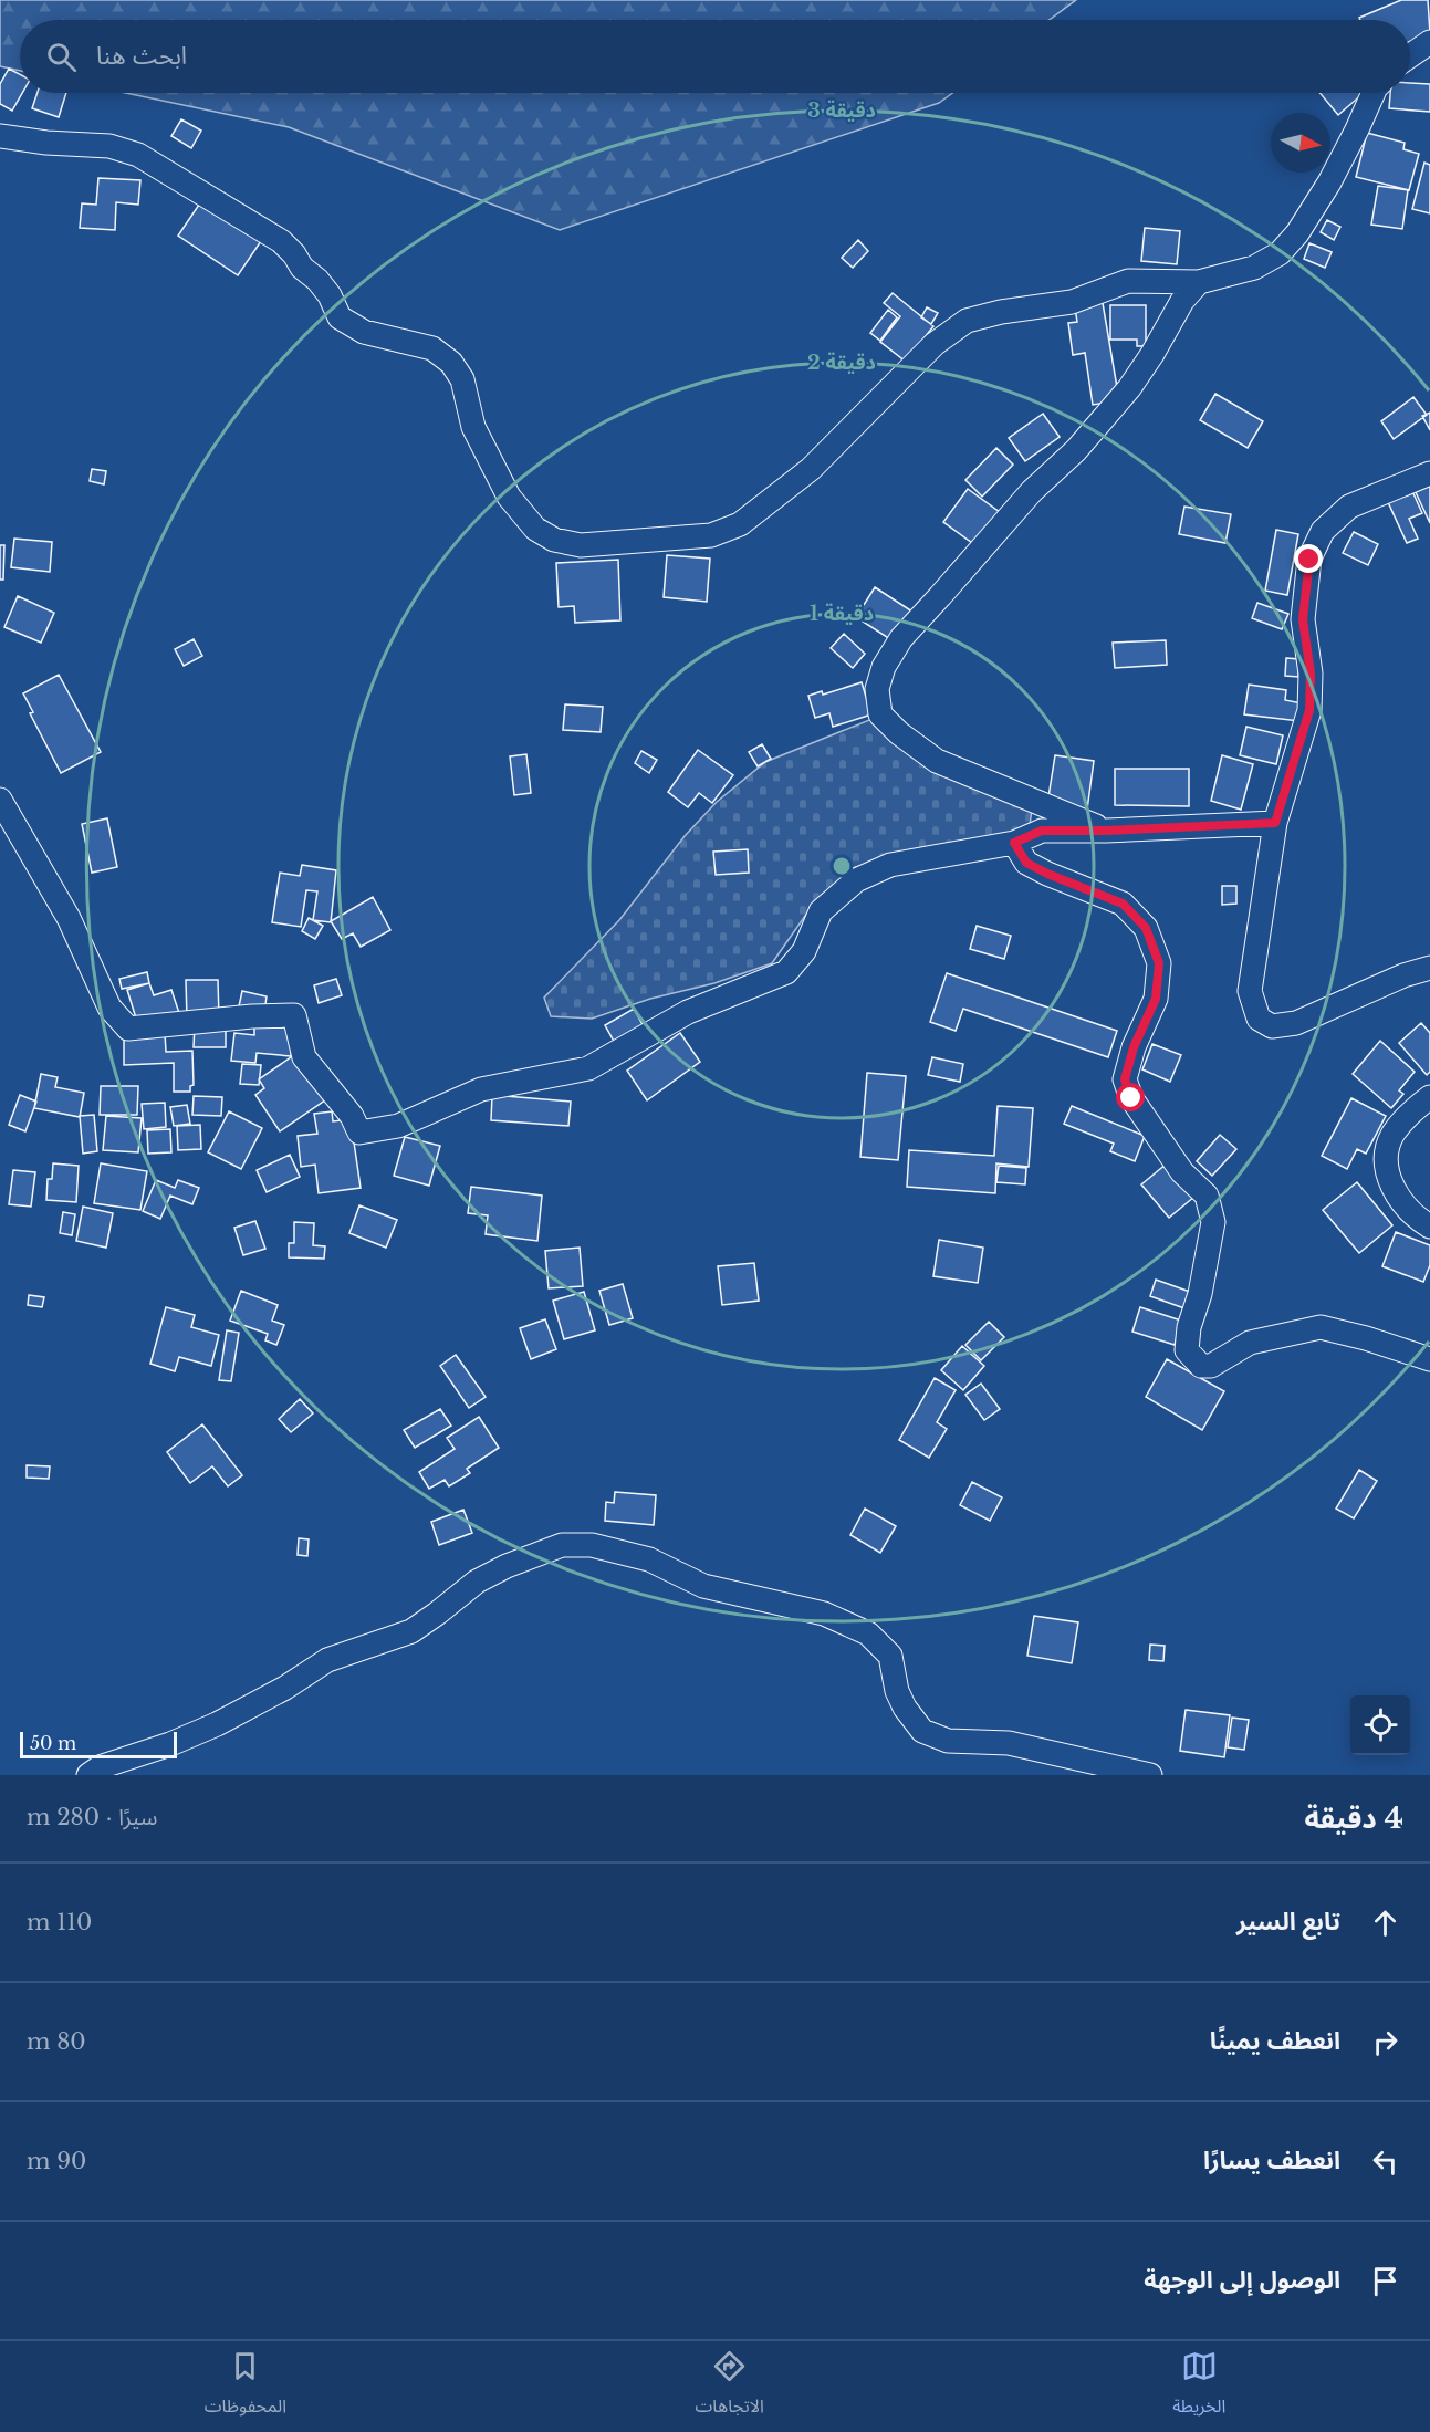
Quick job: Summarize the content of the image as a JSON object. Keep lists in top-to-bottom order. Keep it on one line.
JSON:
{"scale_bar":"50 m","north":"right","page":{"search":"ابحث هنا","scale":"50 m","heading":["4 دقيقة","سيرًا · 280 m"],"list":[["تابع السير","110 m"],["انعطف يمينًا","80 m"],["انعطف يسارًا","90 m"],"الوصول إلى الوجهة"],"nav":["الخريطة","الاتجاهات","المحفوظات"]},"rings":["3 دقيقة","2 دقيقة","1 دقيقة"]}
